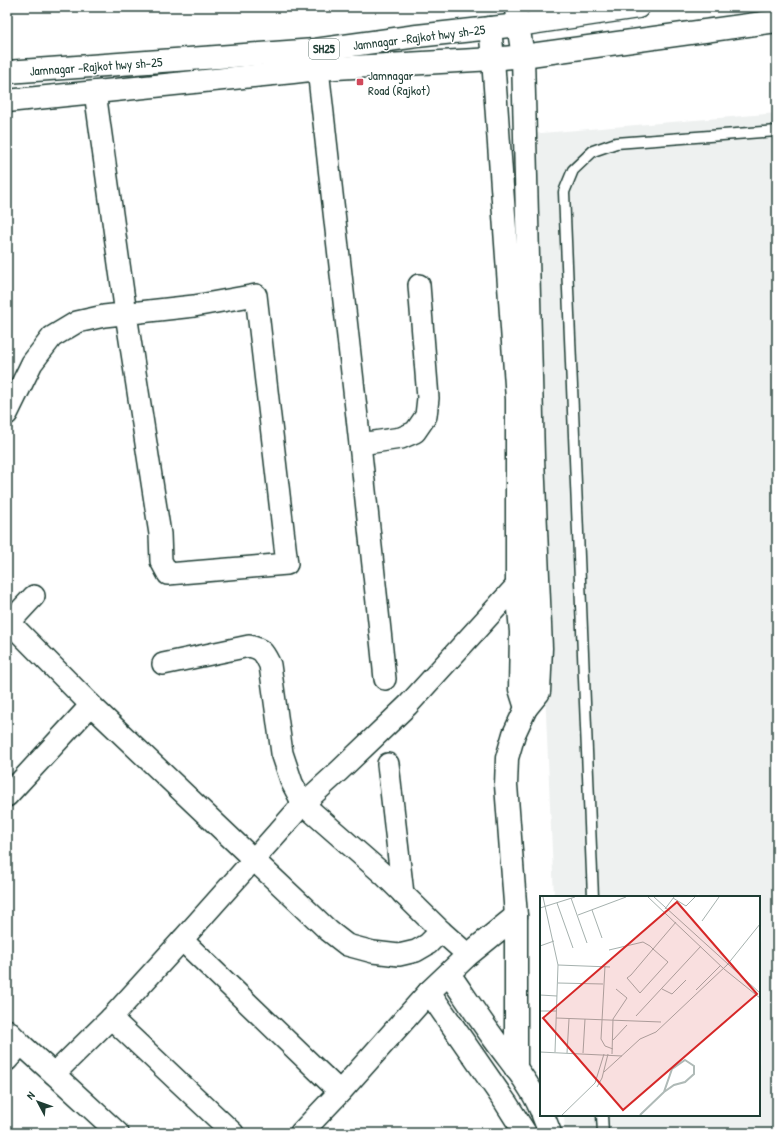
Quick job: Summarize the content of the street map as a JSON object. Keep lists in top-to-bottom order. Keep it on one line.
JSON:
{"streets":{"main road":["Jamnagar -Rajkot hwy sh-25","SH25"]},"places":{"transit":["Jamnagar Road (Rajkot)"]},"north":"top left"}
